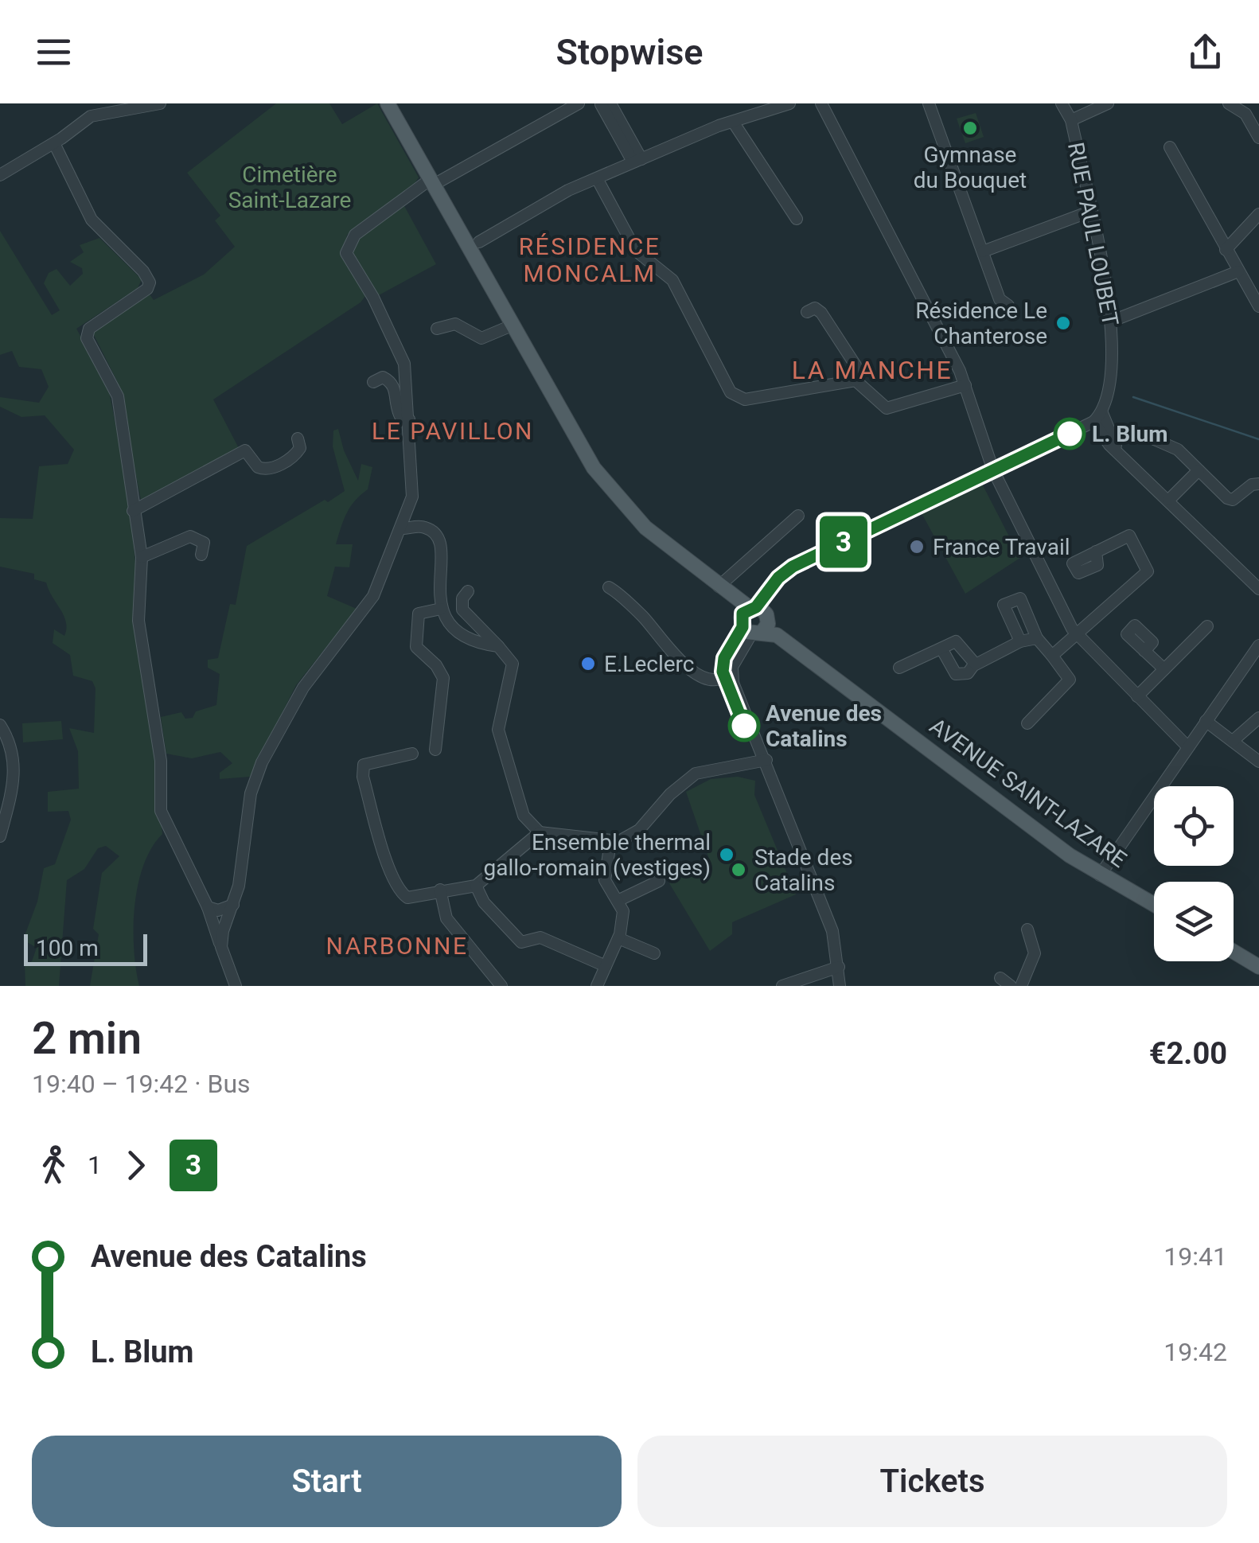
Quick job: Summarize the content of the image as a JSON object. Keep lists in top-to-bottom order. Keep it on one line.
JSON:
{"streets":{"main road":["AVENUE SAINT-LAZARE"],"street":["RUE PAUL LOUBET"]},"districts":["RÉSIDENCE MONCALM","LA MANCHE","LE PAVILLON","NARBONNE"],"parks":["Cimetière Saint-Lazare"],"places":["Gymnase du Bouquet","Résidence Le Chanterose","L. Blum","France Travail","E.Leclerc","Avenue des Catalins","Ensemble thermal gallo-romain (vestiges)","Stade des Catalins"],"lines":["bus line 3"],"scale_bar":"100 m","page":{"header":"Stopwise","on_map":"3","scale":"100 m","heading":["2 min","19:40 – 19:42 · Bus","€2.00"],"legs":["1","3"],"list":[{"name":"Avenue des Catalins","value":"19:41"},{"name":"L. Blum","value":"19:42"}],"buttons":["Start","Tickets"]}}
